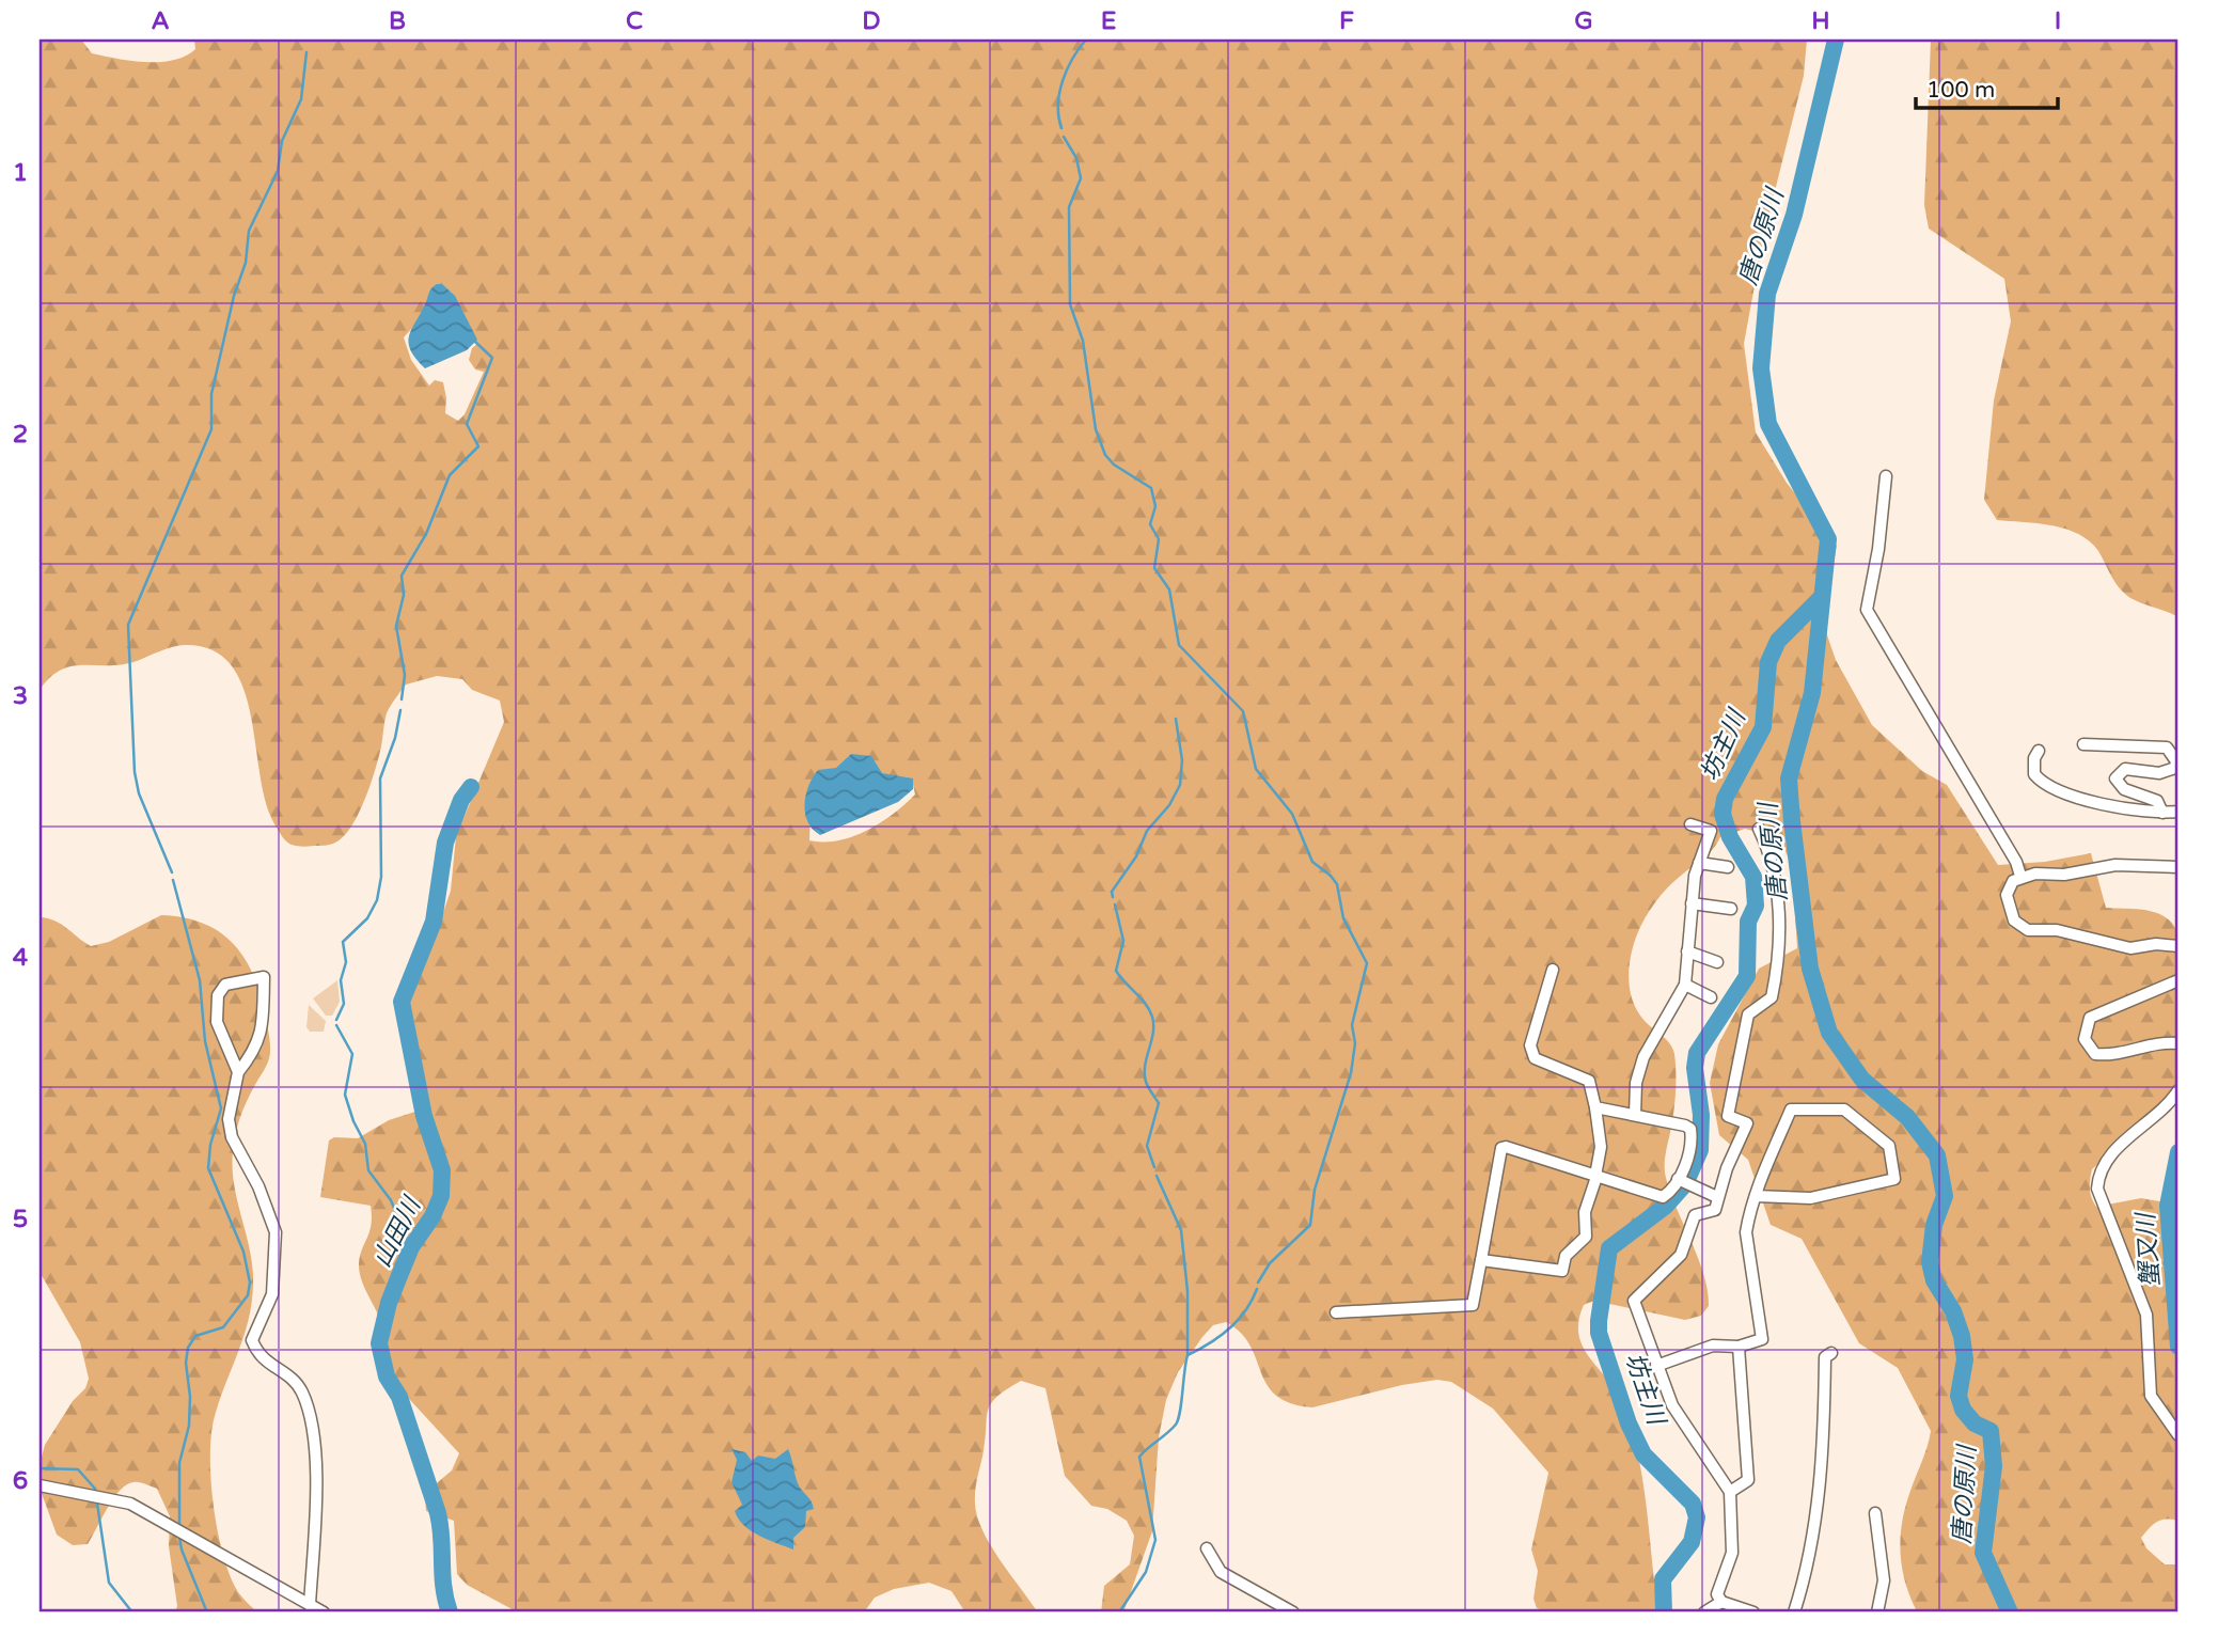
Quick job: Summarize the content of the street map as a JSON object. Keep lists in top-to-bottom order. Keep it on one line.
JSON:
{"water":["唐の原川","坊主川","山田川","蟹又川"],"scale_bar":"100 m","grid":{"columns":["A","B","C","D","E","F","G","H","I"],"rows":["1","2","3","4","5","6"]}}
